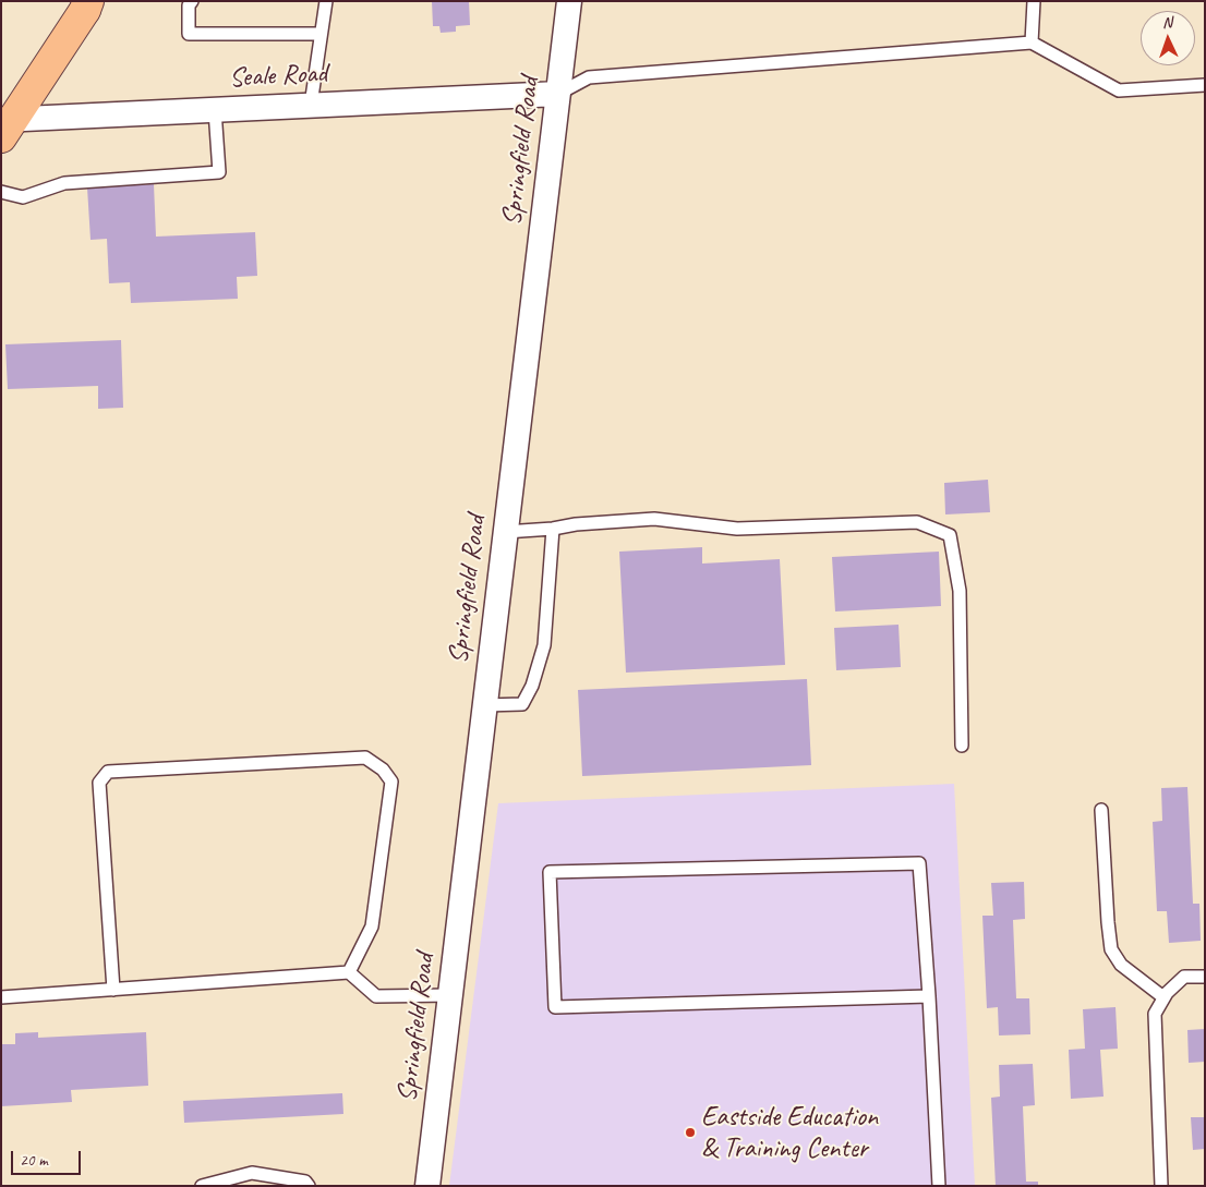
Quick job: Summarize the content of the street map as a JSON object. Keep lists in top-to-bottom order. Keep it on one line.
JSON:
{"streets":{"street":["Seale Road","Springfield Road"]},"crossings":[["Seale Road","Springfield Road"]],"places":["Eastside Education & Training Center"],"scale_bar":"20 m","north":"top"}
